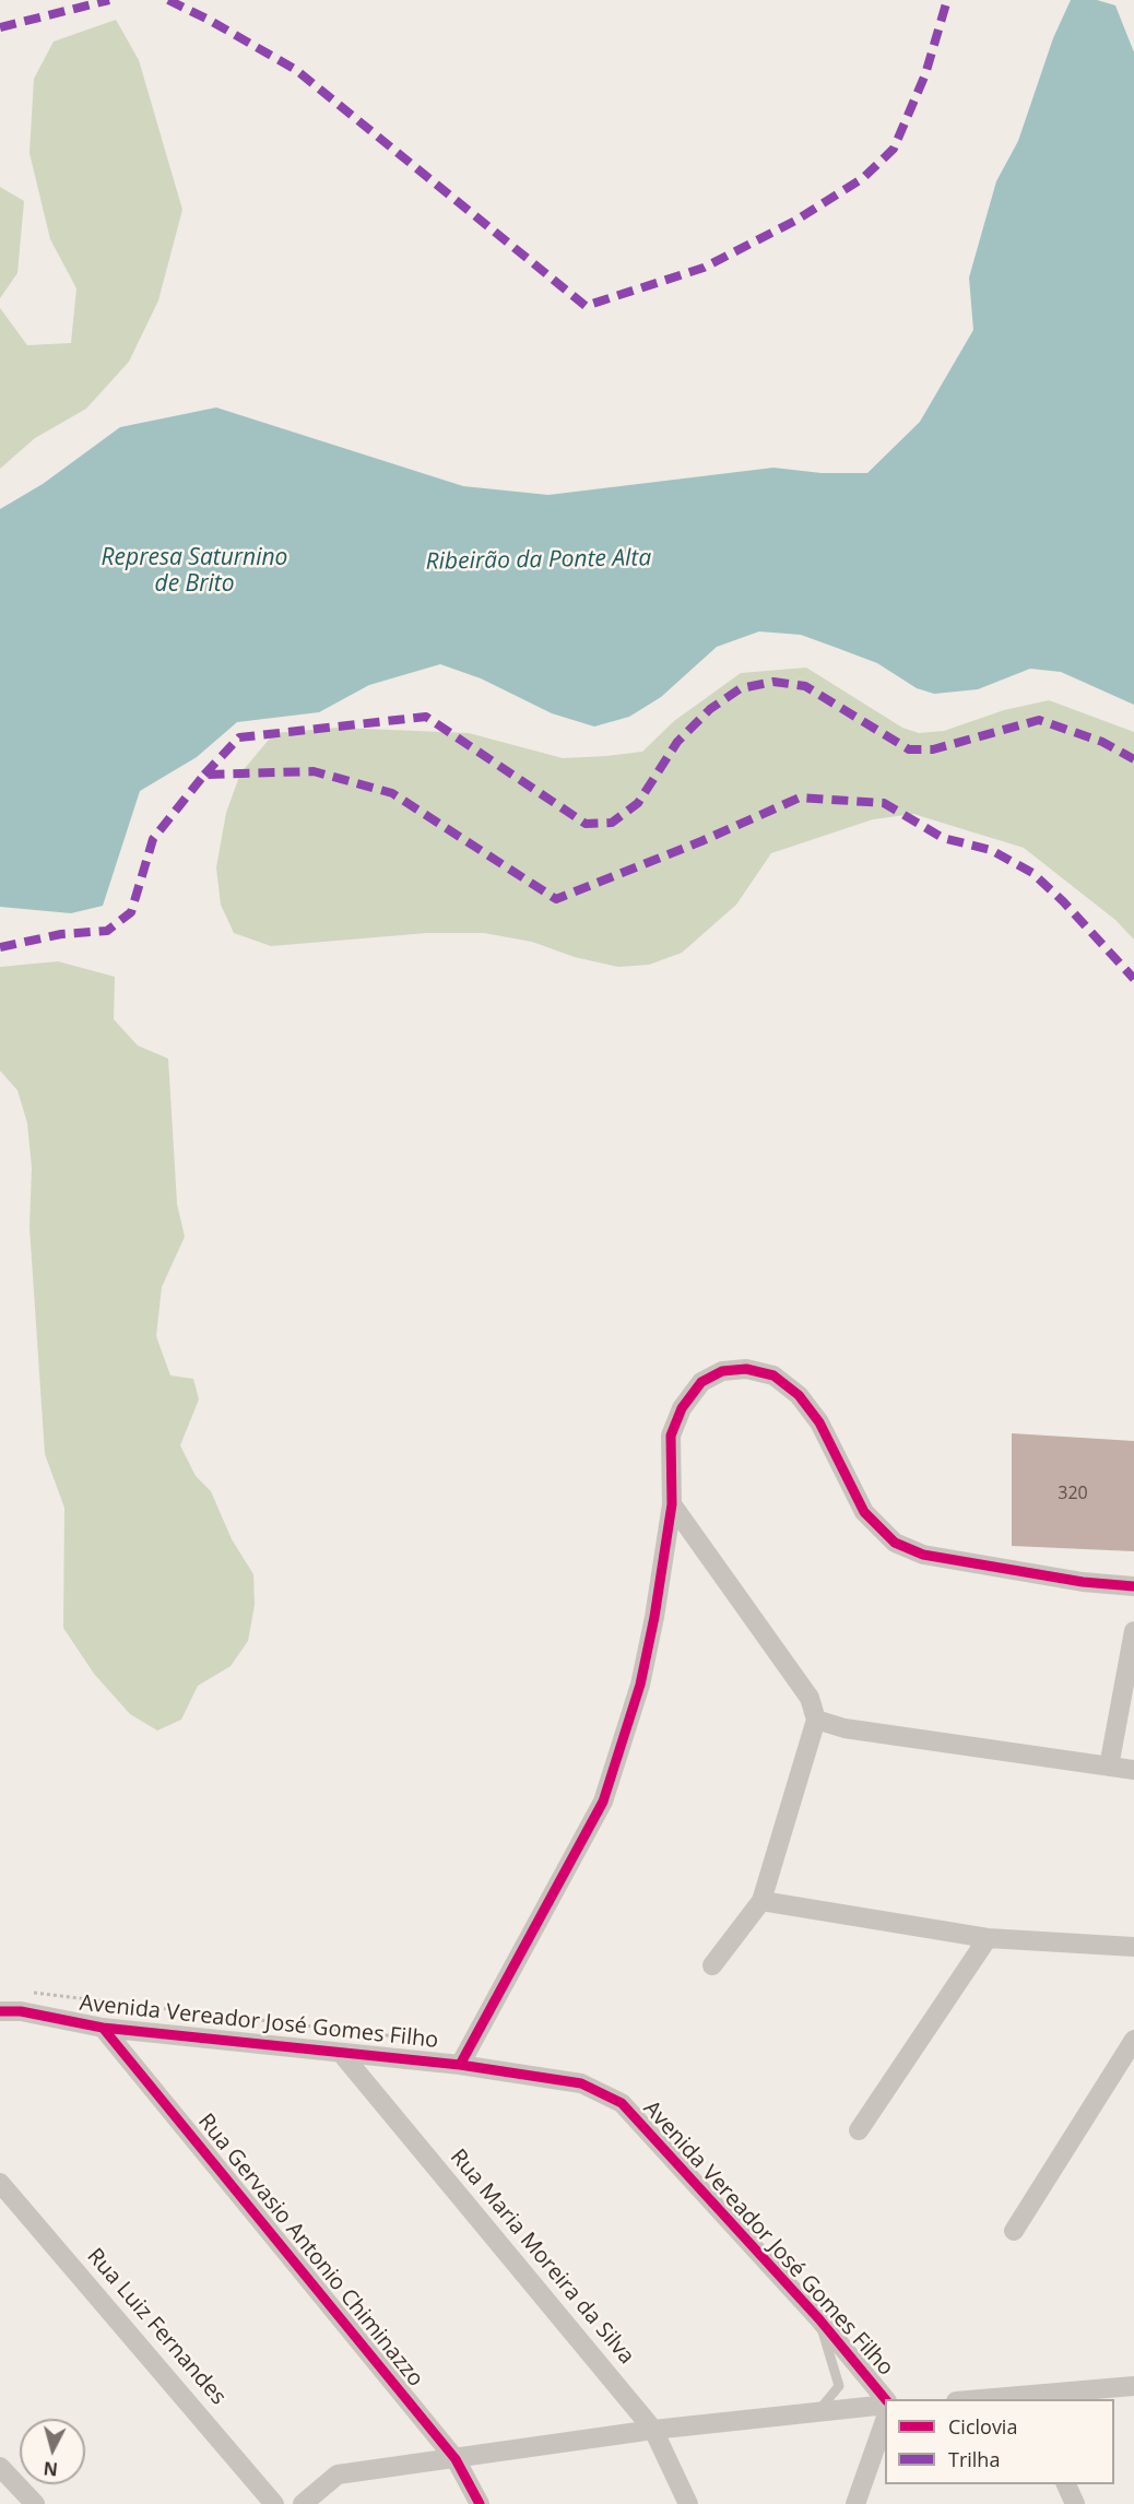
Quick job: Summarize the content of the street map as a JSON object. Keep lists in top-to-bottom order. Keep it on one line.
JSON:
{"streets":{"street":["Avenida Vereador José Gomes Filho","Rua Gervasio Antonio Chiminazzo","Rua Maria Moreira da Silva","Rua Luiz Fernandes"]},"crossings":[["Avenida Vereador José Gomes Filho","Rua Gervasio Antonio Chiminazzo"],["Avenida Vereador José Gomes Filho","Rua Maria Moreira da Silva"]],"water":["Represa Saturnino de Brito","Ribeirão da Ponte Alta"],"house_numbers":["320"],"legend":["Ciclovia","Trilha"],"north":"bottom"}
